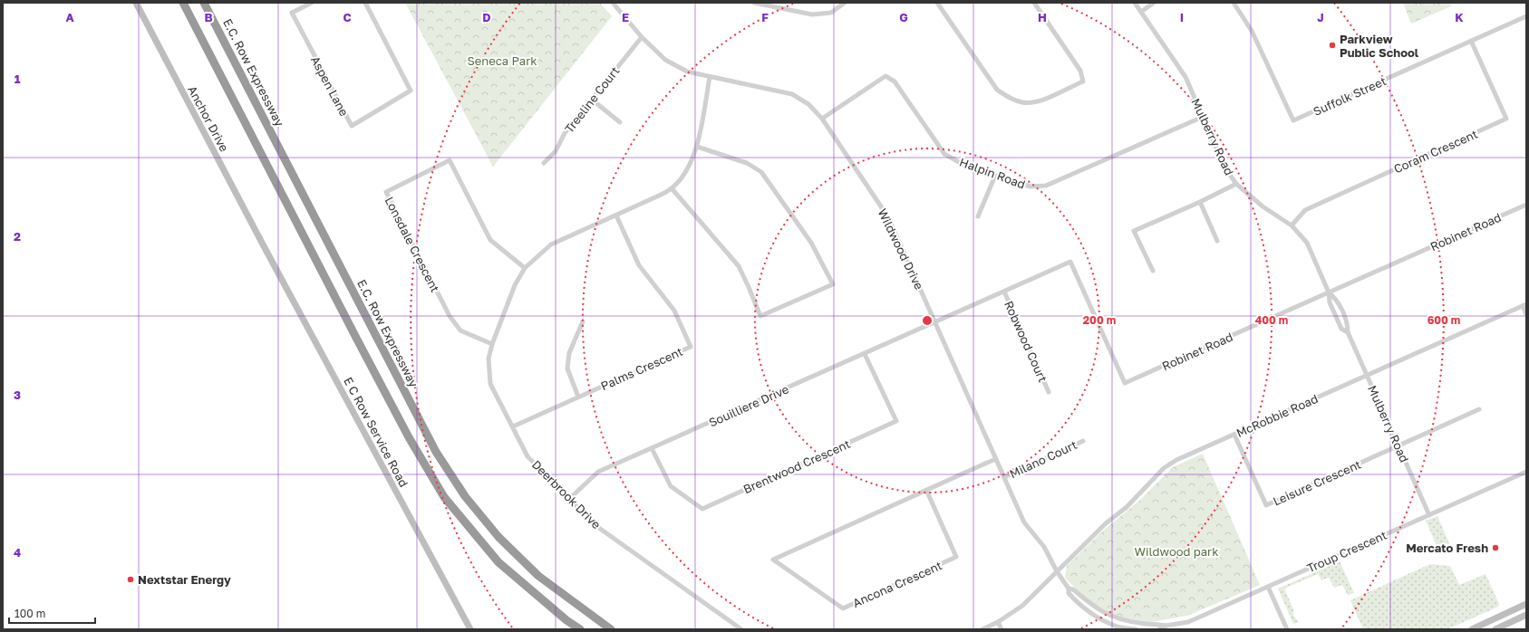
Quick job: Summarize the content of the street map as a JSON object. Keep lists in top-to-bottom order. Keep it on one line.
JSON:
{"streets":{"highway":["E.C. Row Expressway"],"street":["Aspen Lane","Suffolk Street","Treeline Court","Anchor Drive","Mulberry Road","Coram Crescent","Halpin Road","Robinet Road","Lonsdale Crescent","Wildwood Drive","Robwood Court","Palms Crescent","Souilliere Drive","McRobbie Road","E C Row Service Road","Milano Court","Brentwood Crescent","Leisure Crescent","Deerbrook Drive","Troup Crescent","Ancona Crescent"]},"crossings":[["Suffolk Street","Coram Crescent"],["Treeline Court","Wildwood Drive"],["Anchor Drive","E C Row Service Road"],["Mulberry Road","Coram Crescent"],["Mulberry Road","Halpin Road"],["Mulberry Road","Robinet Road"],["Mulberry Road","McRobbie Road"],["Mulberry Road","Leisure Crescent"],["Mulberry Road","Troup Crescent"],["Halpin Road","Wildwood Drive"],["Robinet Road","Wildwood Drive"],["Robinet Road","Robwood Court"],["Robinet Road","Souilliere Drive"],["Lonsdale Crescent","Deerbrook Drive"],["Wildwood Drive","Souilliere Drive"],["Wildwood Drive","McRobbie Road"],["Wildwood Drive","Milano Court"],["Wildwood Drive","Deerbrook Drive"],["Wildwood Drive","Troup Crescent"],["Wildwood Drive","Ancona Crescent"],["Palms Crescent","Deerbrook Drive"],["Souilliere Drive","Brentwood Crescent"],["Souilliere Drive","Deerbrook Drive"],["McRobbie Road","Leisure Crescent"]],"parks":["Seneca Park","Wildwood park"],"places":["Parkview Public School","Mercato Fresh","Nextstar Energy"],"scale_bar":"100 m","grid":{"columns":["A","B","C","D","E","F","G","H","I","J","K"],"rows":["1","2","3","4"]},"rings":["200 m","400 m","600 m"]}
